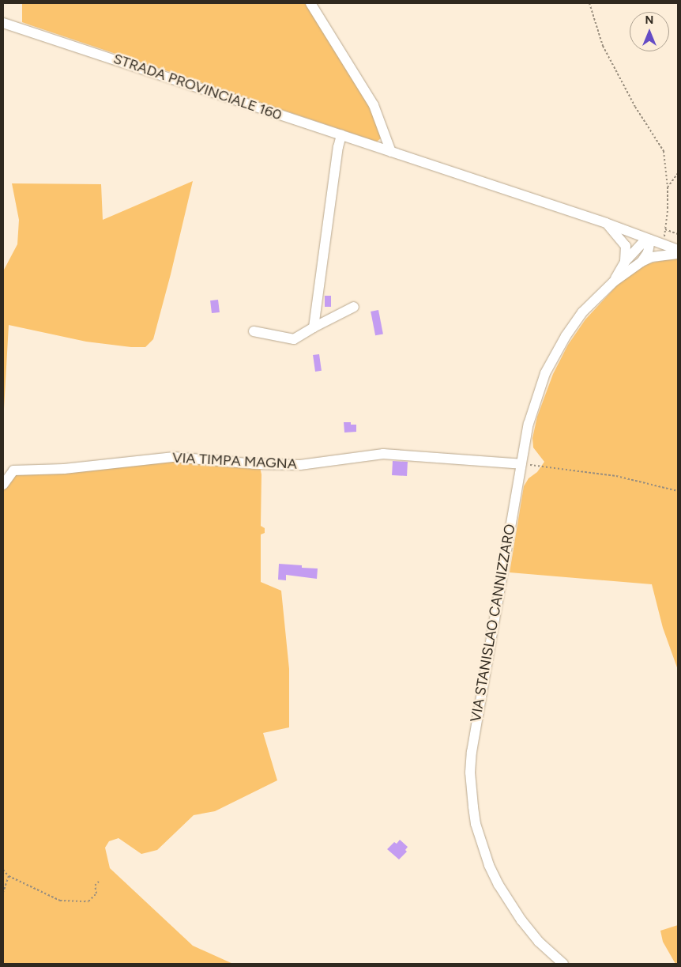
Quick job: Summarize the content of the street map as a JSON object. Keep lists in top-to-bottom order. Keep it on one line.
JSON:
{"streets":{"street":["STRADA PROVINCIALE 160","VIA TIMPA MAGNA","VIA STANISLAO CANNIZZARO"]},"crossings":[["VIA TIMPA MAGNA","VIA STANISLAO CANNIZZARO"]],"north":"top"}
